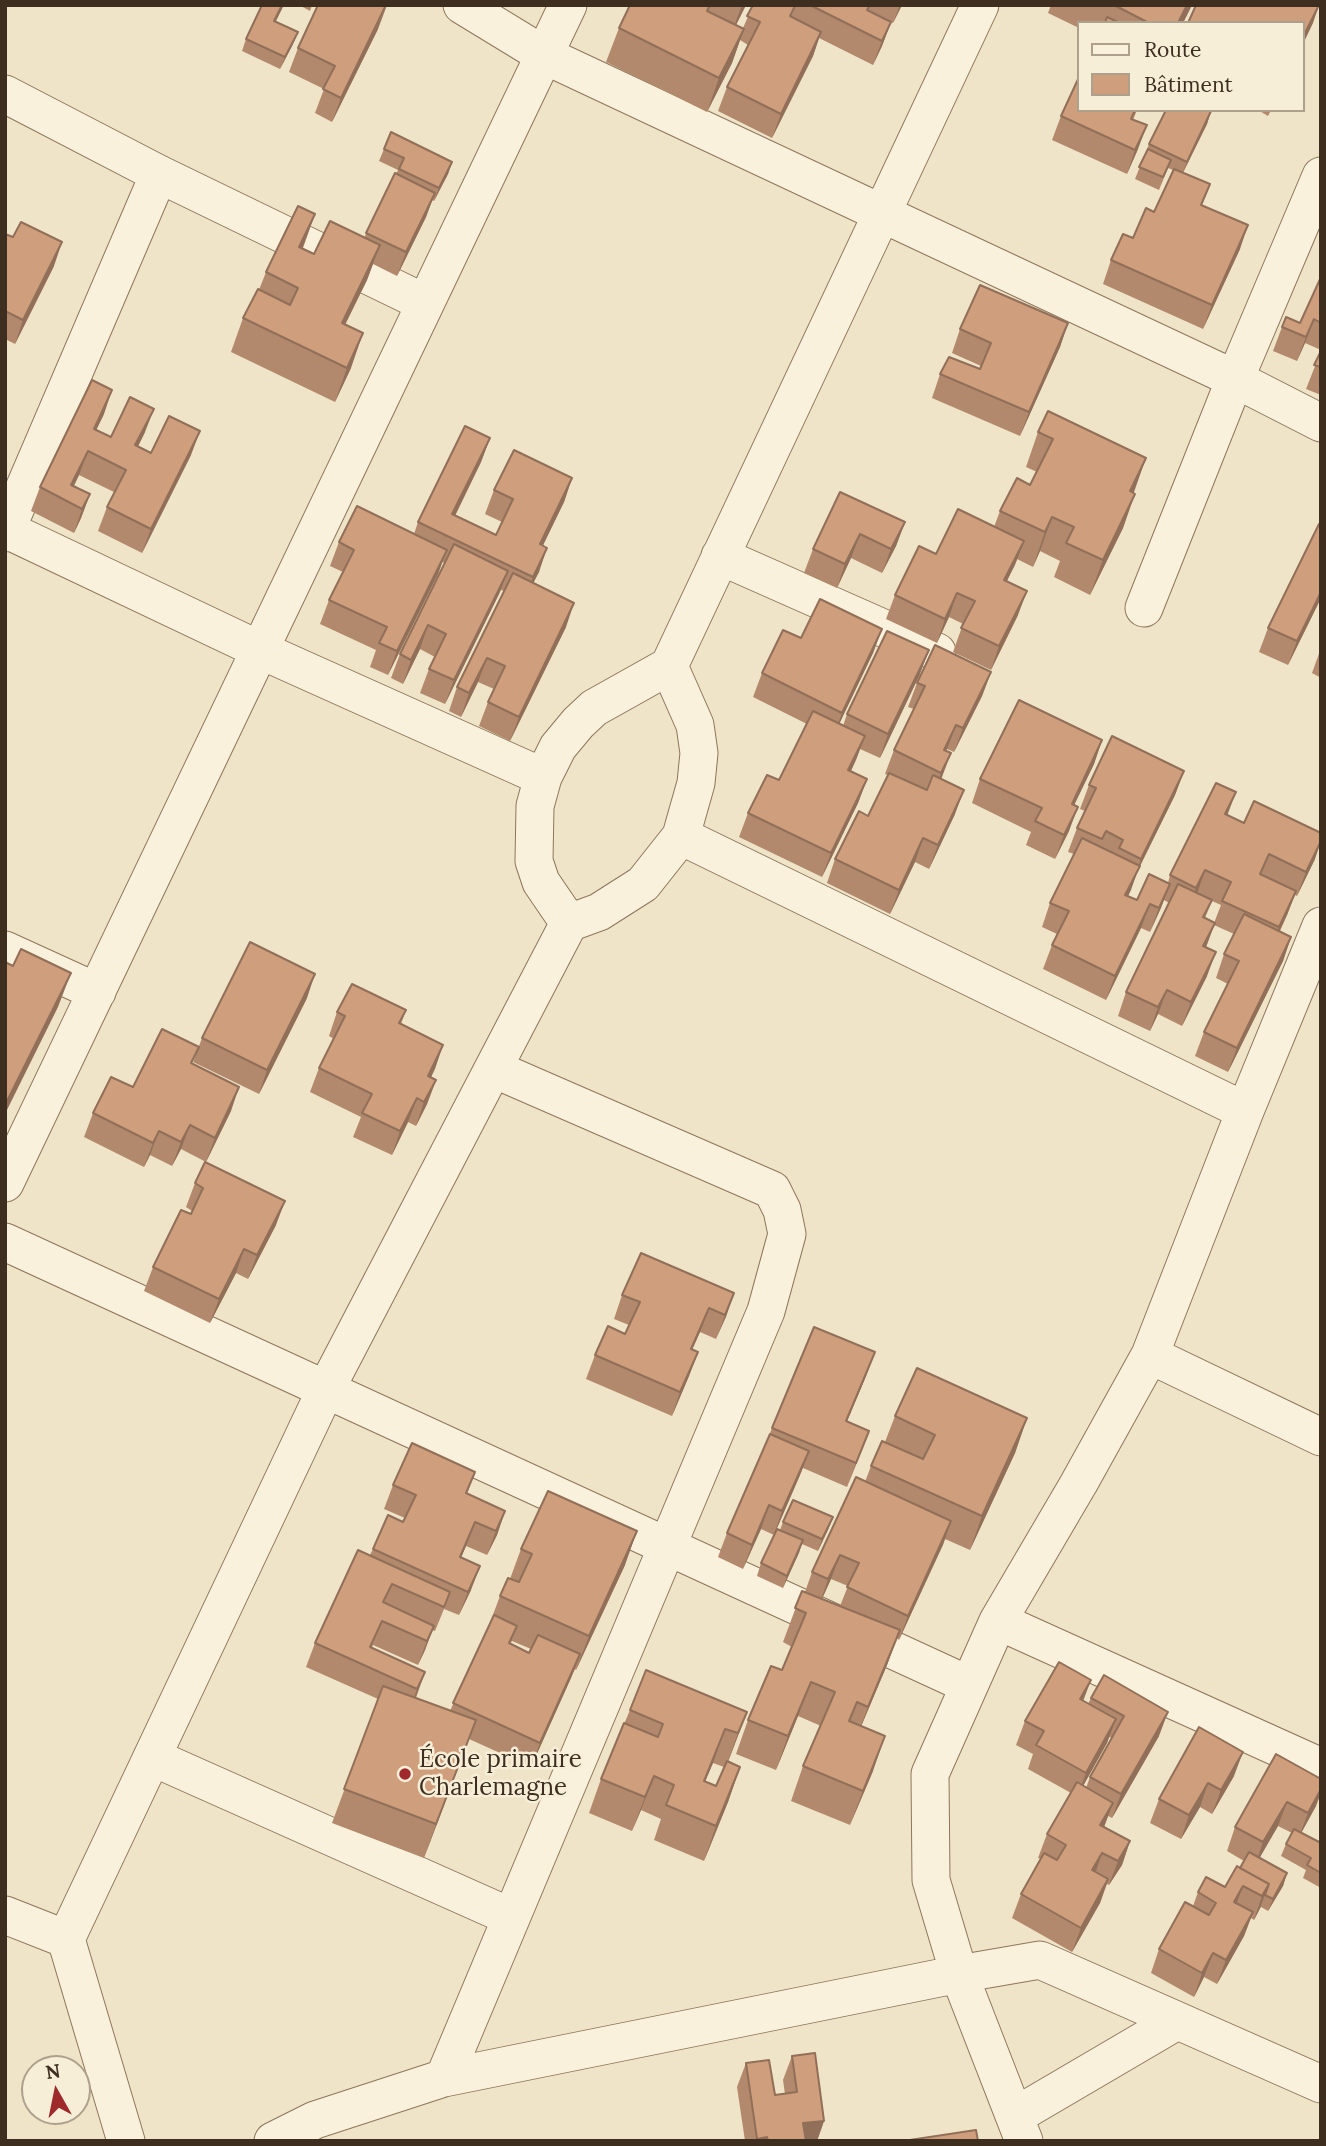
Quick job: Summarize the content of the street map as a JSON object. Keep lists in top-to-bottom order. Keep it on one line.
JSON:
{"places":["École primaire Charlemagne"],"legend":["Route","Bâtiment"],"north":"top"}
